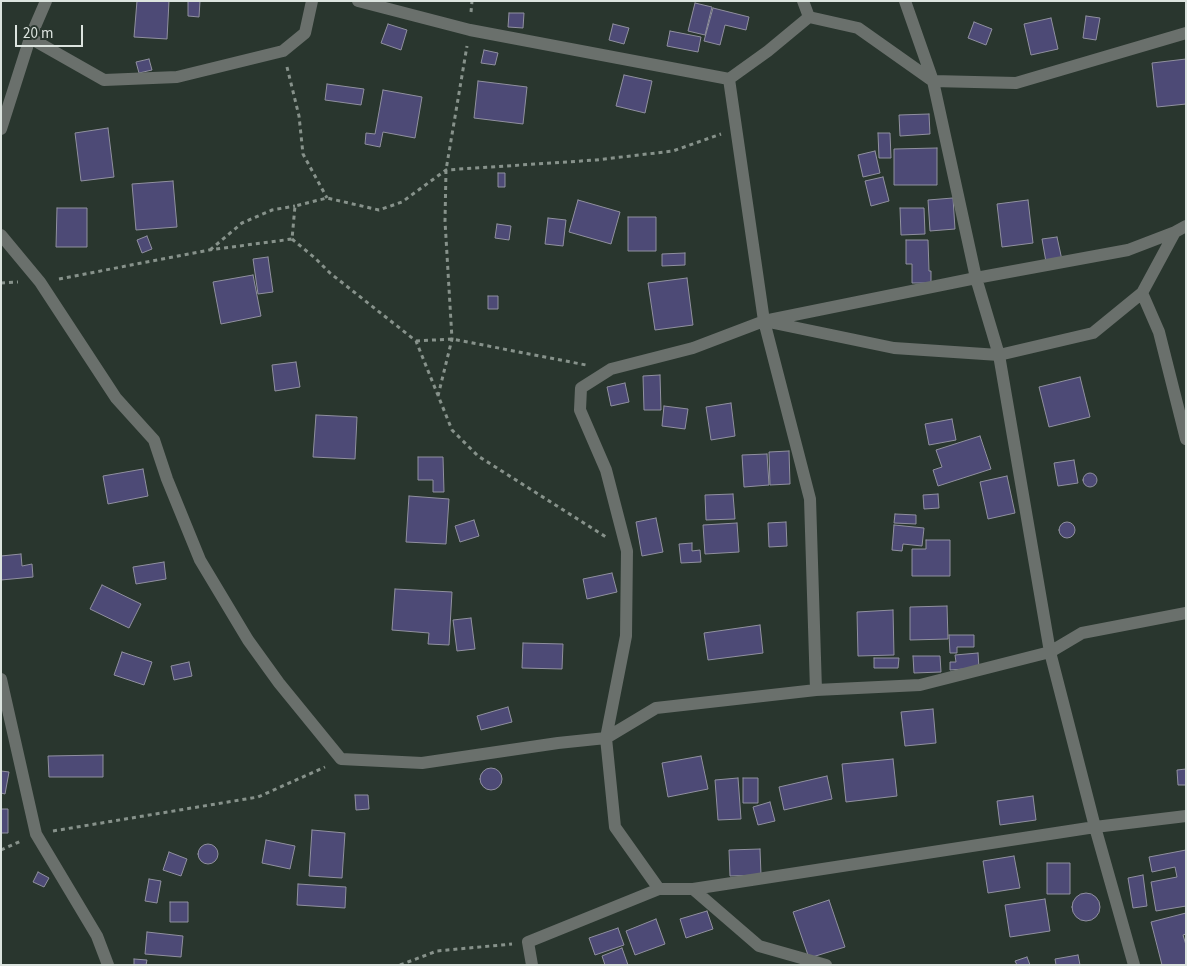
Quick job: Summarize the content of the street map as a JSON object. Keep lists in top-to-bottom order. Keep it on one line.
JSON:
{"scale_bar":"20 m"}
